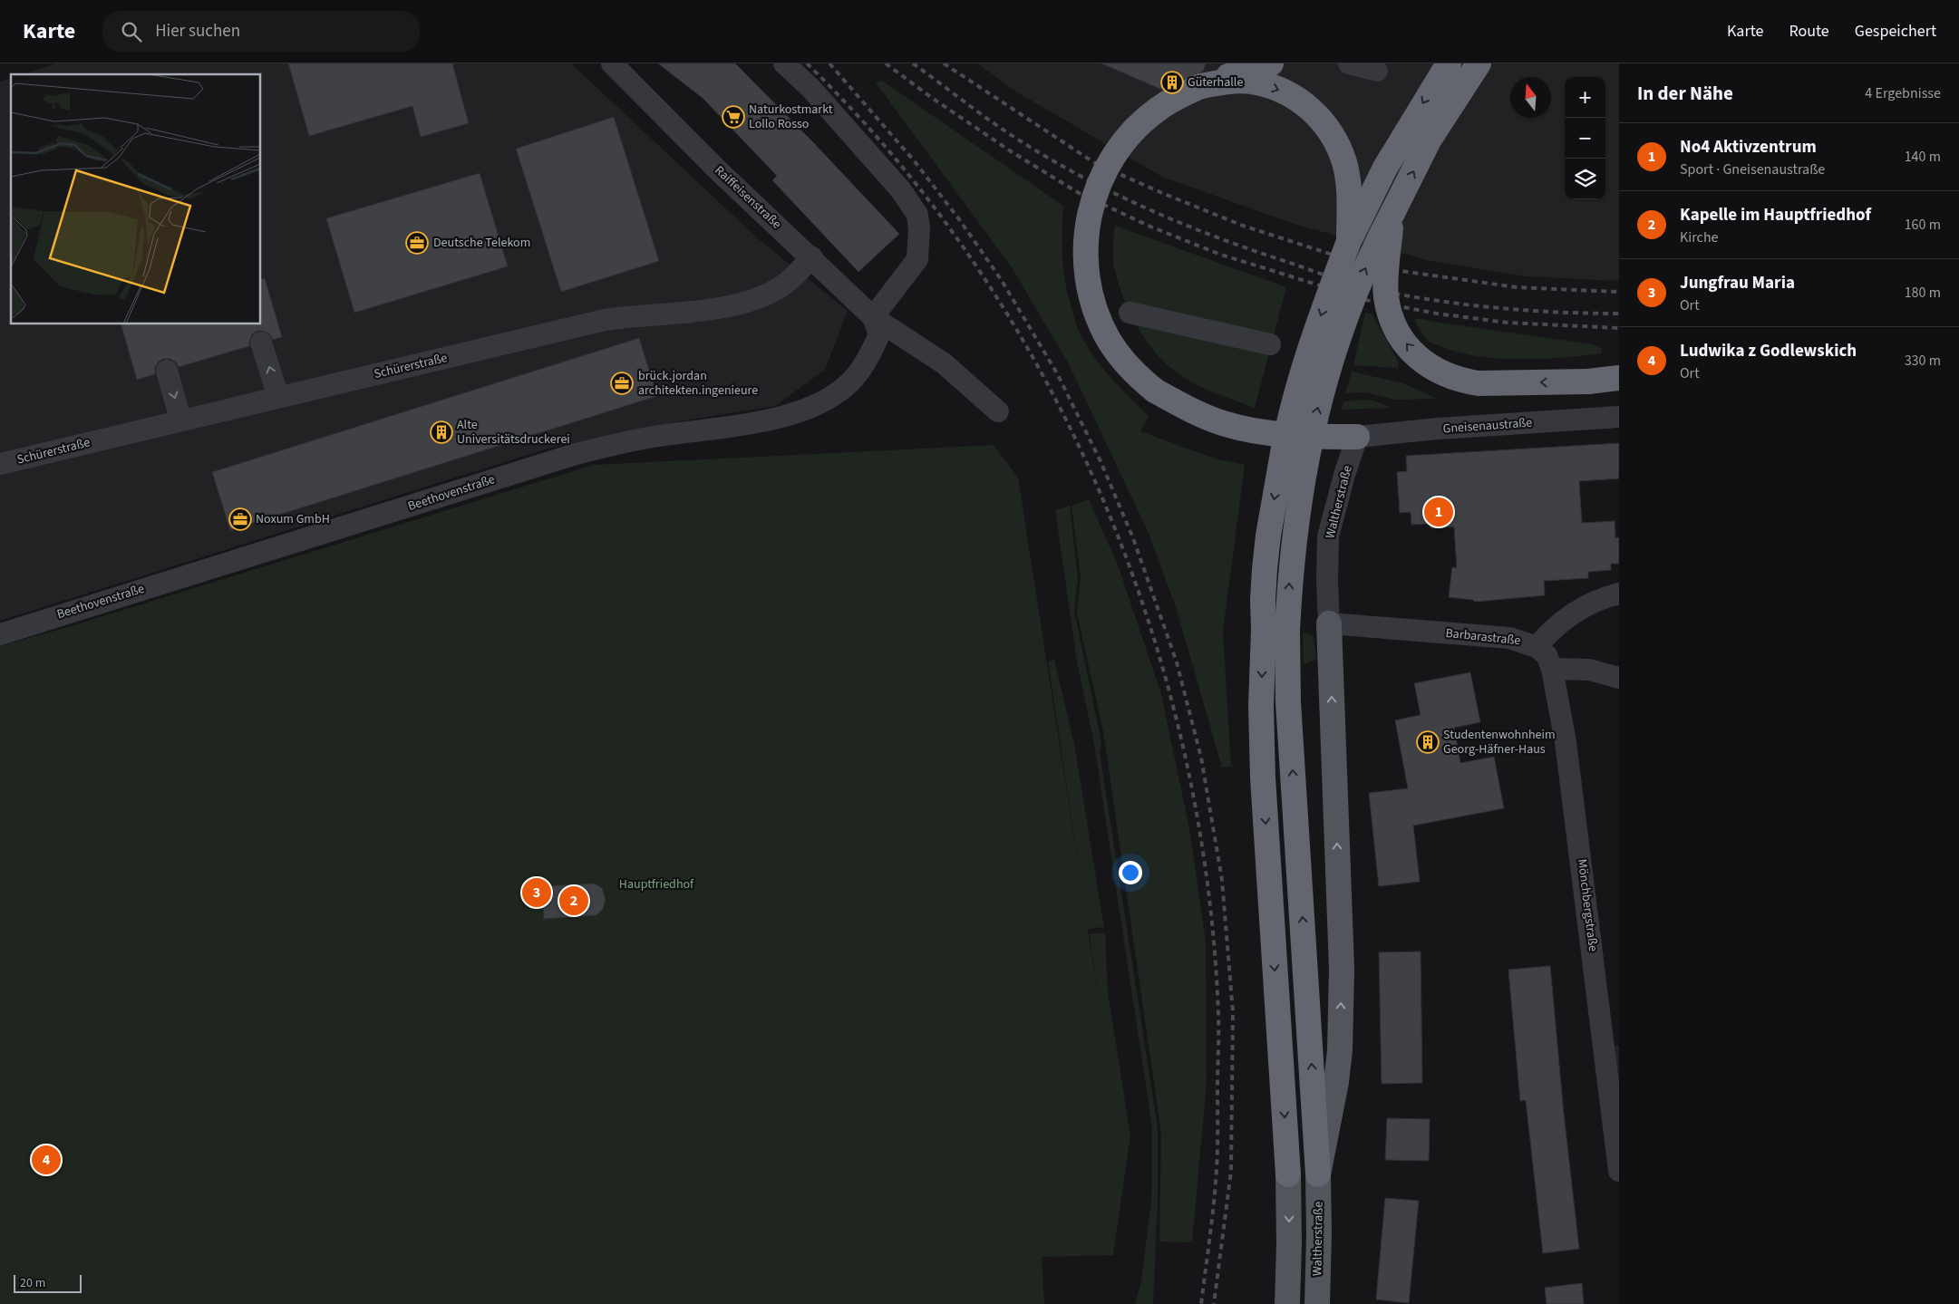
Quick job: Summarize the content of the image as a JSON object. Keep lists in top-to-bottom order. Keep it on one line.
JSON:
{"streets":{"main road":["Waltherstraße"],"street":["Raiffeisenstraße","Schürerstraße","Gneisenaustraße","Beethovenstraße","Barbarastraße","Mönchbergstraße"]},"crossings":[["Raiffeisenstraße","Schürerstraße"],["Raiffeisenstraße","Beethovenstraße"],["Gneisenaustraße","Waltherstraße"],["Waltherstraße","Barbarastraße"],["Barbarastraße","Mönchbergstraße"]],"one_way":["Waltherstraße"],"parks":["Hauptfriedhof"],"places":{"building":["Güterhalle","Alte Universitätsdruckerei","Studentenwohnheim Georg-Häfner-Haus"],"supermarket":["Naturkostmarkt Lollo Rosso"],"office":["Deutsche Telekom","brück.jordan architekten.ingenieure","Noxum GmbH"]},"scale_bar":"20 m","north":"top","page":{"header":"Karte","search":"Hier suchen","nav":["Karte","Route","Gespeichert"],"heading":["In der Nähe","4 Ergebnisse"],"map_buttons":["+","−"],"list":[{"mark":"1","name":"No4 Aktivzentrum","note":"Sport · Gneisenaustraße","value":"140 m"},{"mark":"2","name":"Kapelle im Hauptfriedhof","note":"Kirche","value":"160 m"},{"mark":"3","name":"Jungfrau Maria","note":"Ort","value":"180 m"},{"mark":"4","name":"Ludwika z Godlewskich","note":"Ort","value":"330 m"}],"pins":["1","3","2","4"],"scale":"20 m"}}
